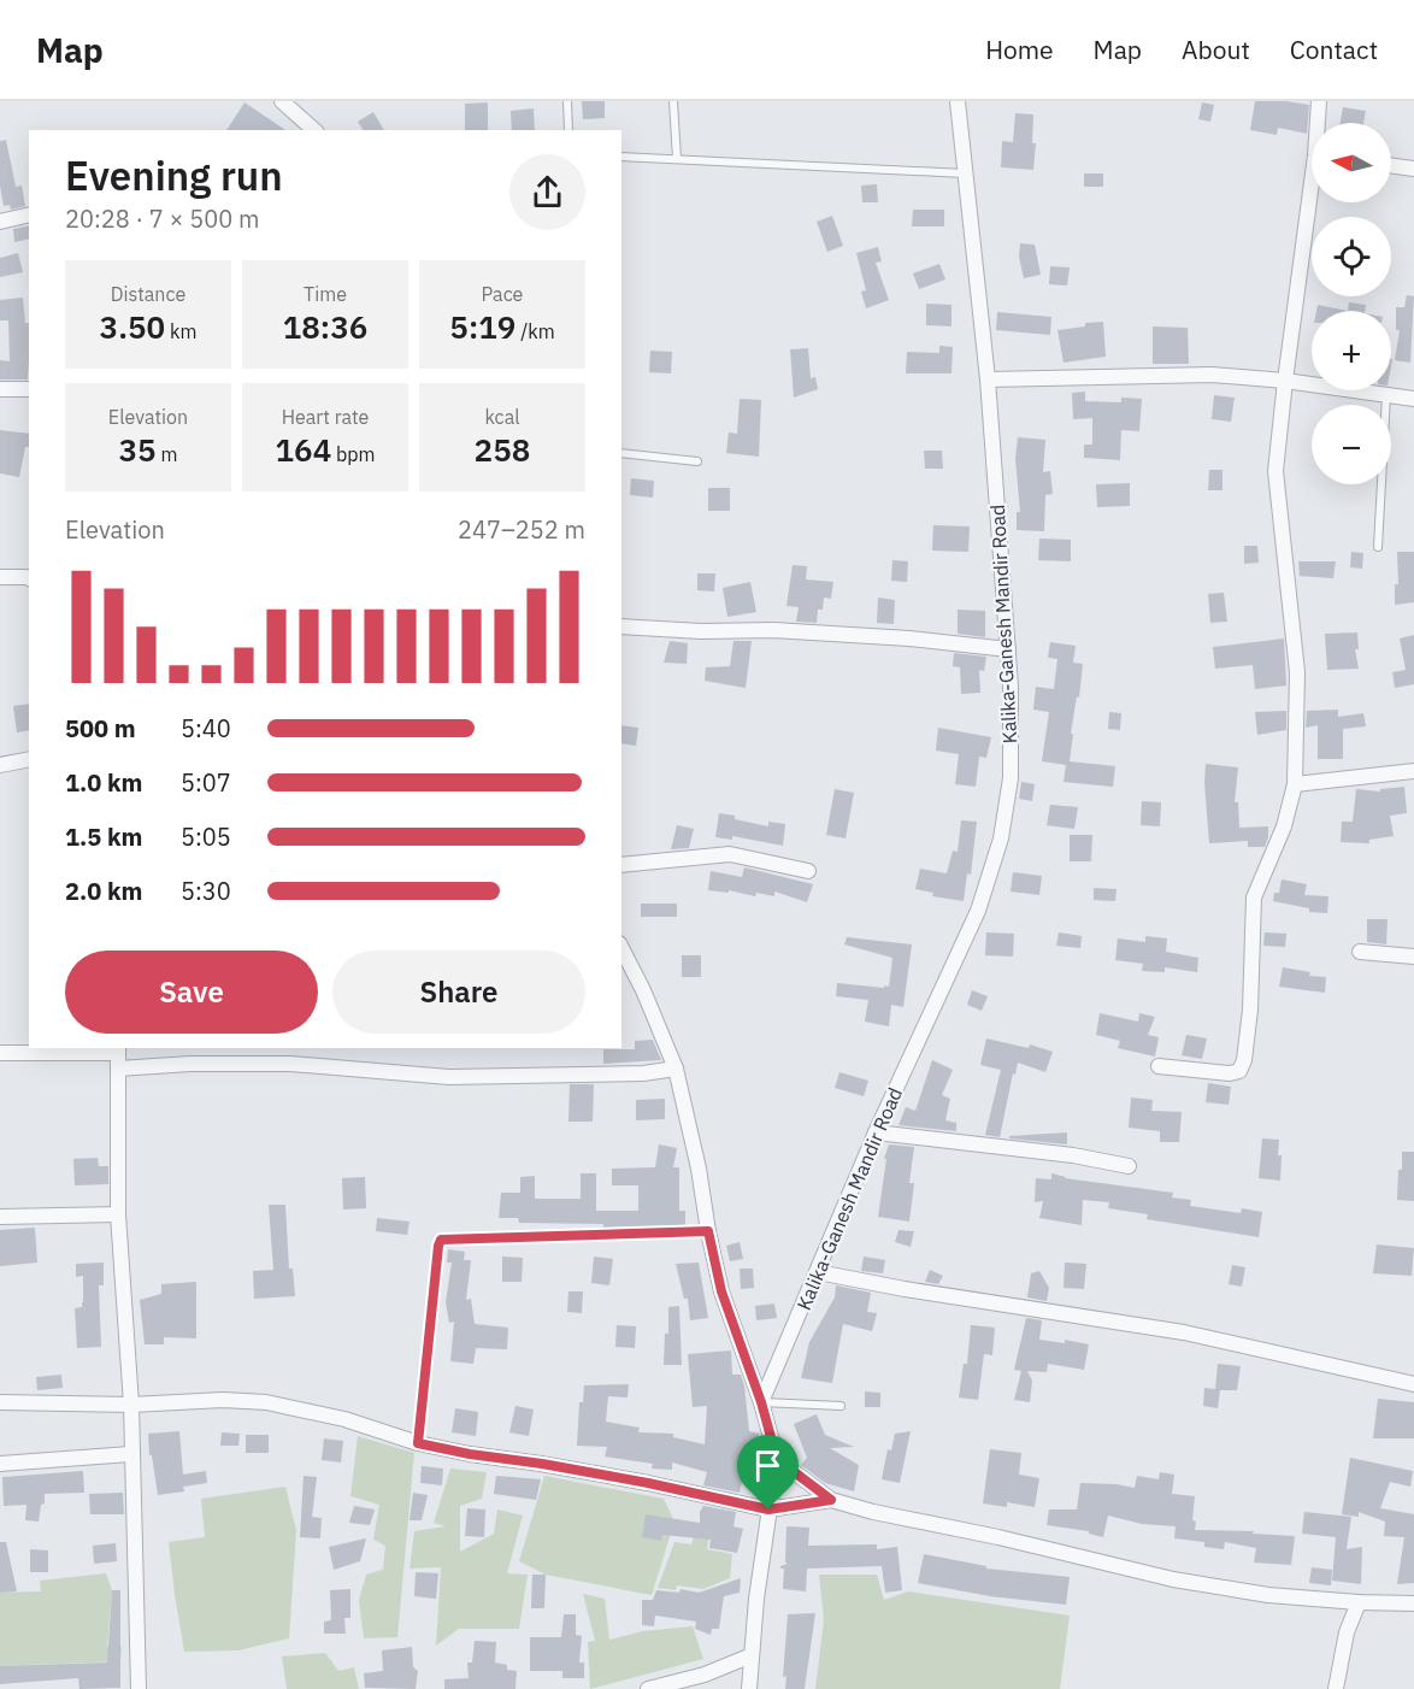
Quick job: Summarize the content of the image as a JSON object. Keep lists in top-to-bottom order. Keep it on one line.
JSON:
{"streets":{"street":["Kalika-Ganesh Mandir Road"]},"north":"left","page":{"header":"Map","nav":["Home","Map","About","Contact"],"map_buttons":["+","−"],"heading":["Evening run","20:28 · 7 × 500 m"],"stats":[["Distance","3.50 km"],["Time","18:36"],["Pace","5:19 /km"],["Elevation","35 m"],["Heart rate","164 bpm"],["kcal","258"]],"chart":["Elevation","247–252 m"],"list":[{"name":"500 m","note":"5:40"},{"name":"1.0 km","note":"5:07"},{"name":"1.5 km","note":"5:05"},{"name":"2.0 km","note":"5:30"}],"buttons":["Save","Share"]}}
